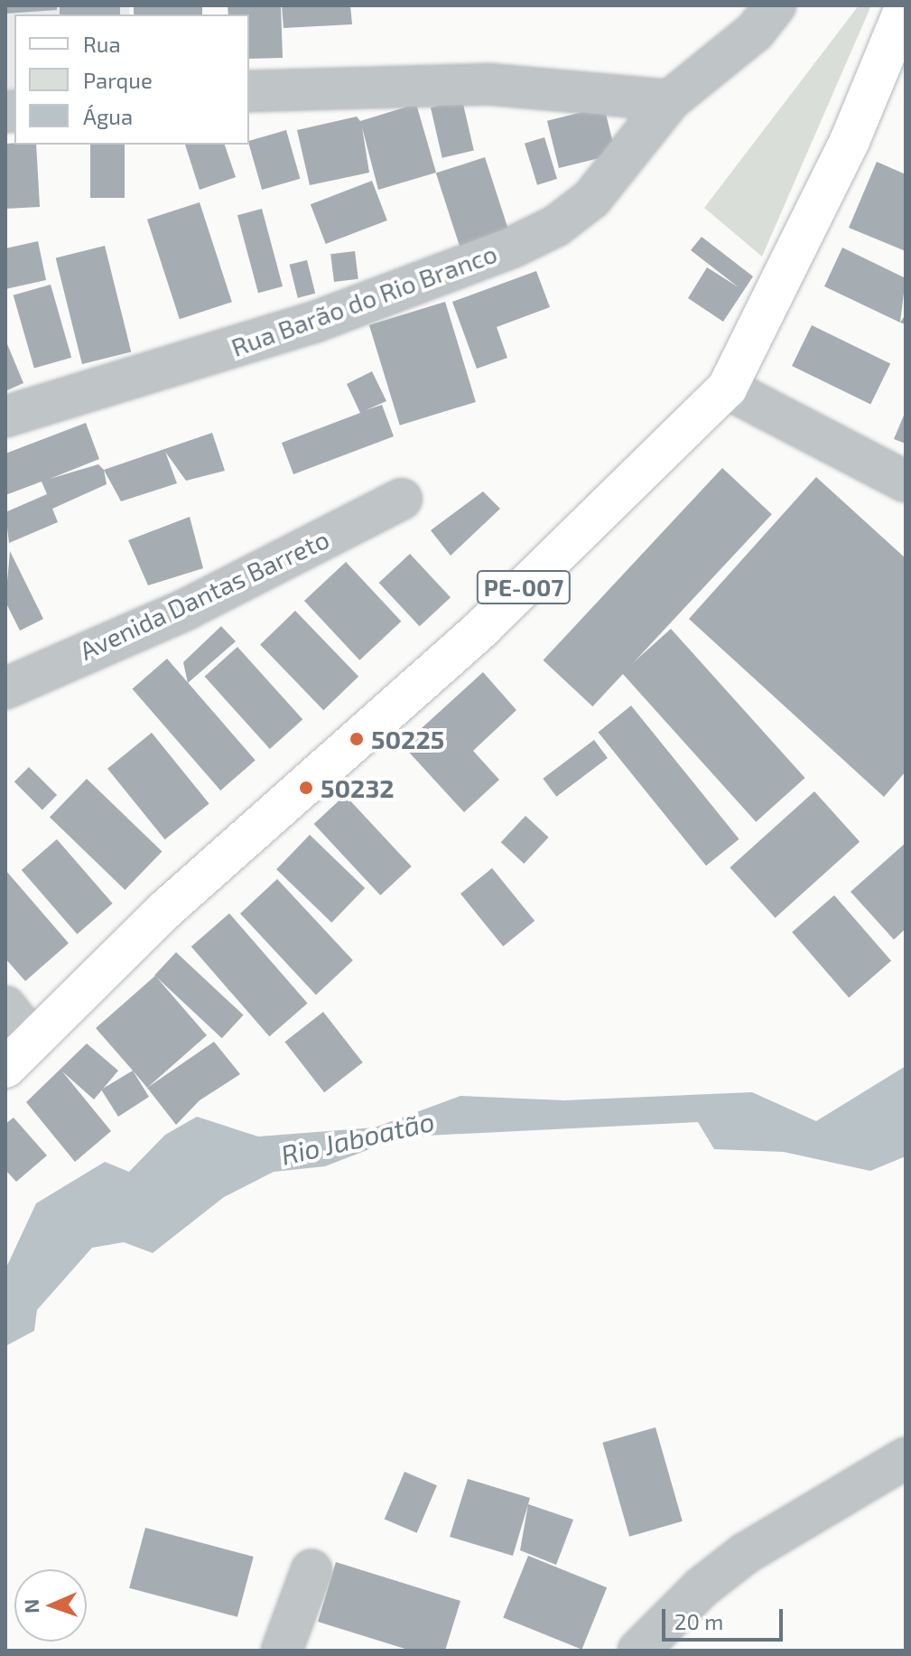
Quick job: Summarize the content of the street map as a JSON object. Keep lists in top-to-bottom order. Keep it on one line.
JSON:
{"streets":{"main road":["PE-007"],"street":["Rua Barão do Rio Branco","Avenida Dantas Barreto"]},"water":["Rio Jaboatão"],"places":["50225","50232"],"legend":["Rua","Parque","Água"],"scale_bar":"20 m","north":"left"}
